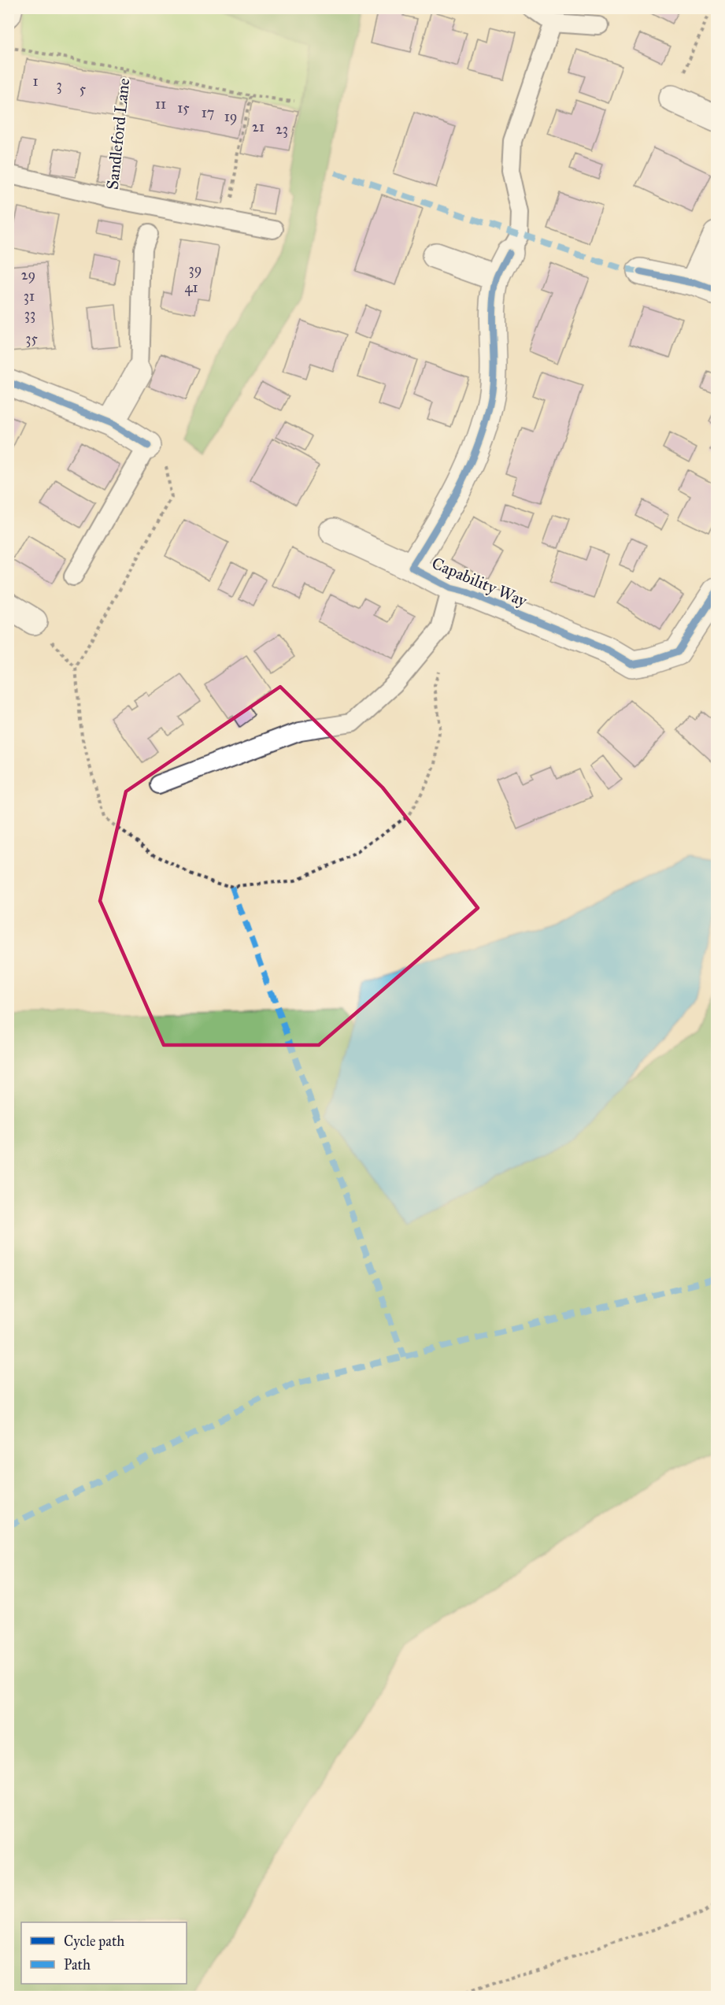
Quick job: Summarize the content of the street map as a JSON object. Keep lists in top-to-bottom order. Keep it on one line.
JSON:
{"streets":{"street":["Capability Way"],"path":["Sandleford Lane"]},"house_numbers":["1","3","5","11","15","17","19","21","23","39","29","41","31","33","35"],"legend":["Cycle path","Path"]}
